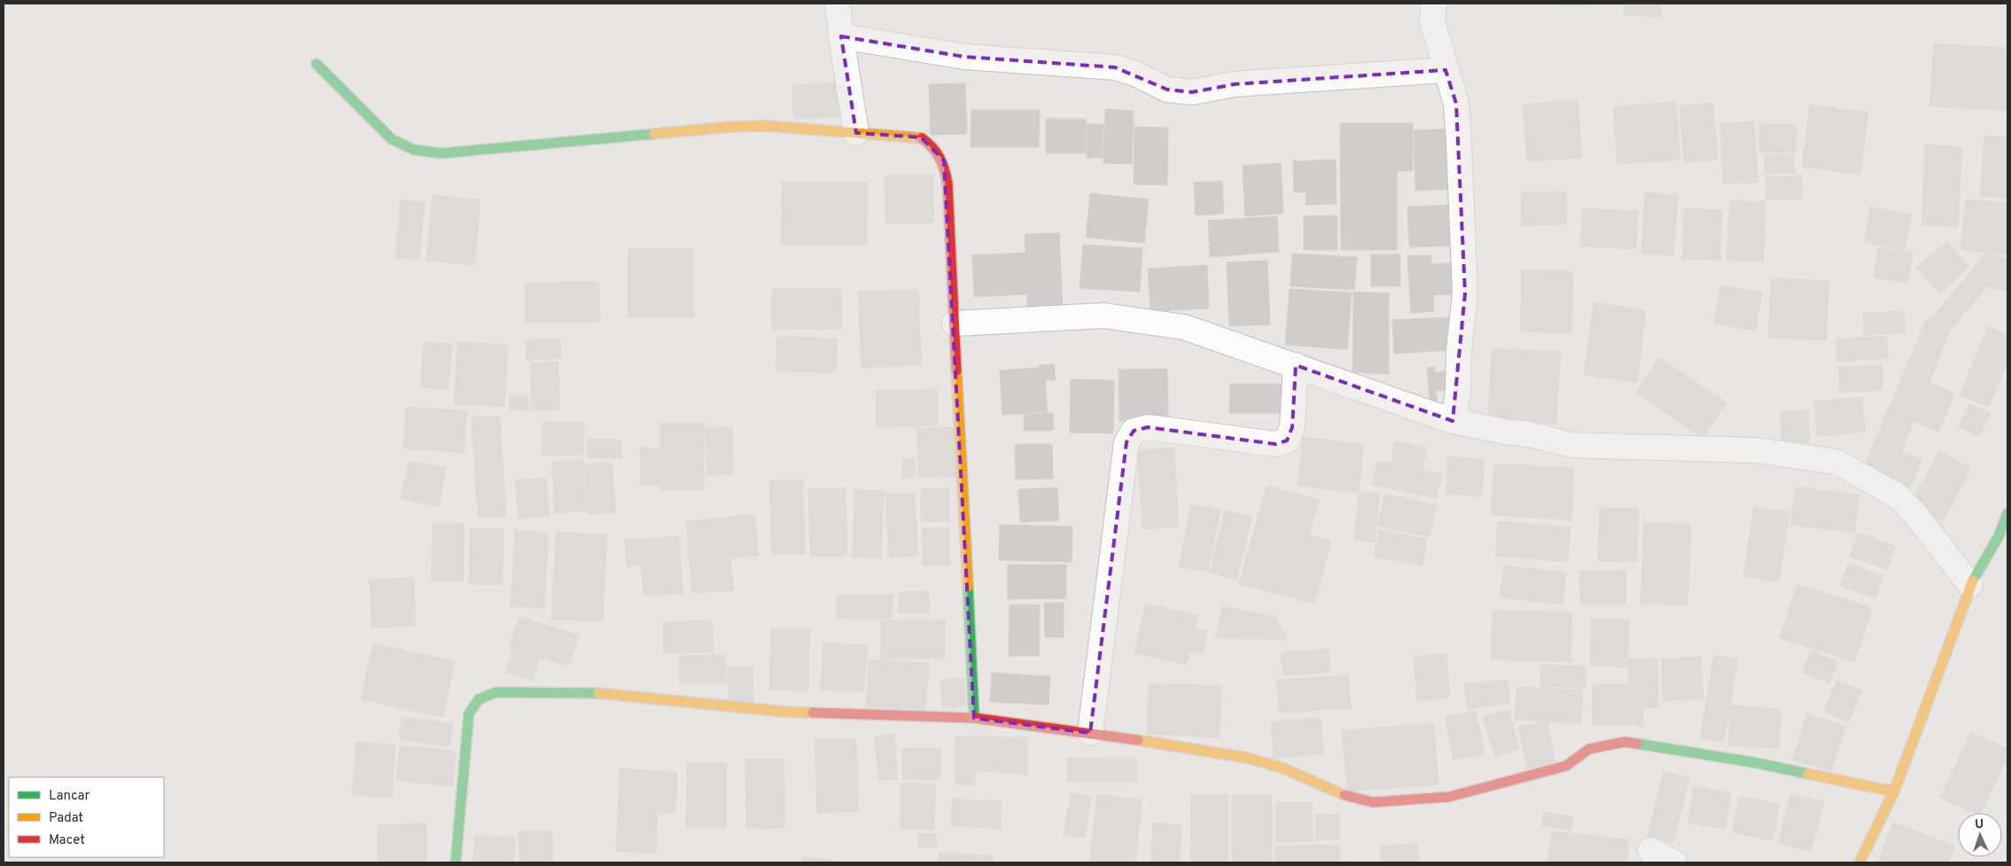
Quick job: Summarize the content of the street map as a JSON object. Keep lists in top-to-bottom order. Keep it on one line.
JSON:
{"legend":["Lancar","Padat","Macet"],"north":"top"}
